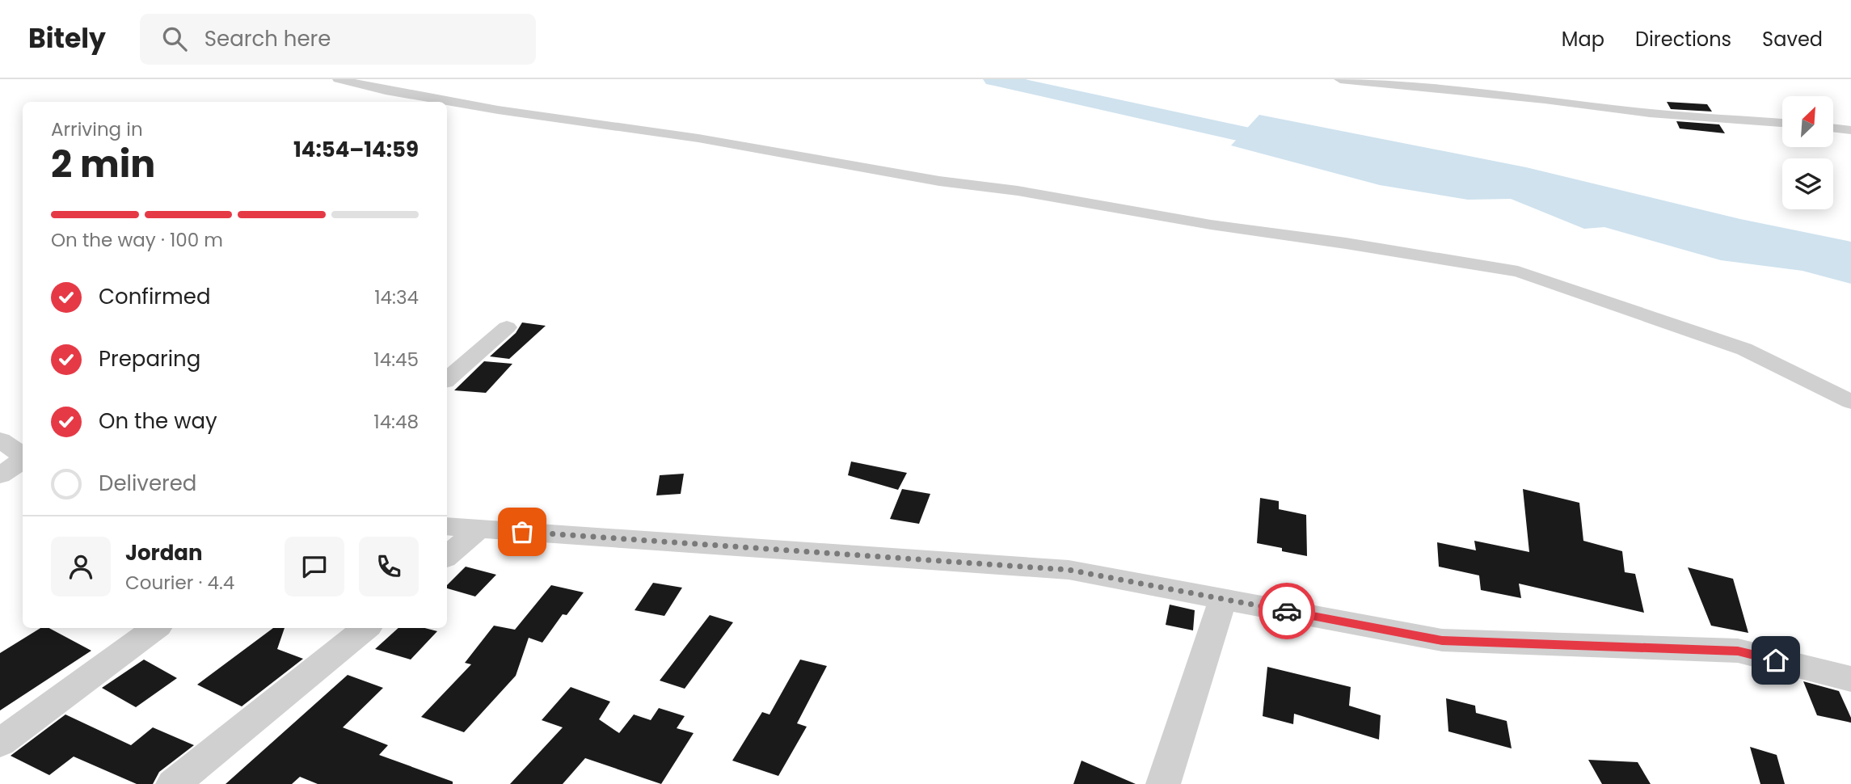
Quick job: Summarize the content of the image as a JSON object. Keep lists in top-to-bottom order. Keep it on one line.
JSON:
{"north":"top right","page":{"header":"Bitely","search":"Search here","nav":["Map","Directions","Saved"],"heading":["2 min","Arriving in","14:54–14:59"],"panel":["Jordan","Courier · 4.4"],"bar":"On the way · 100 m","list":[["Confirmed","14:34"],["Preparing","14:45"],["On the way","14:48"],"Delivered"]}}
